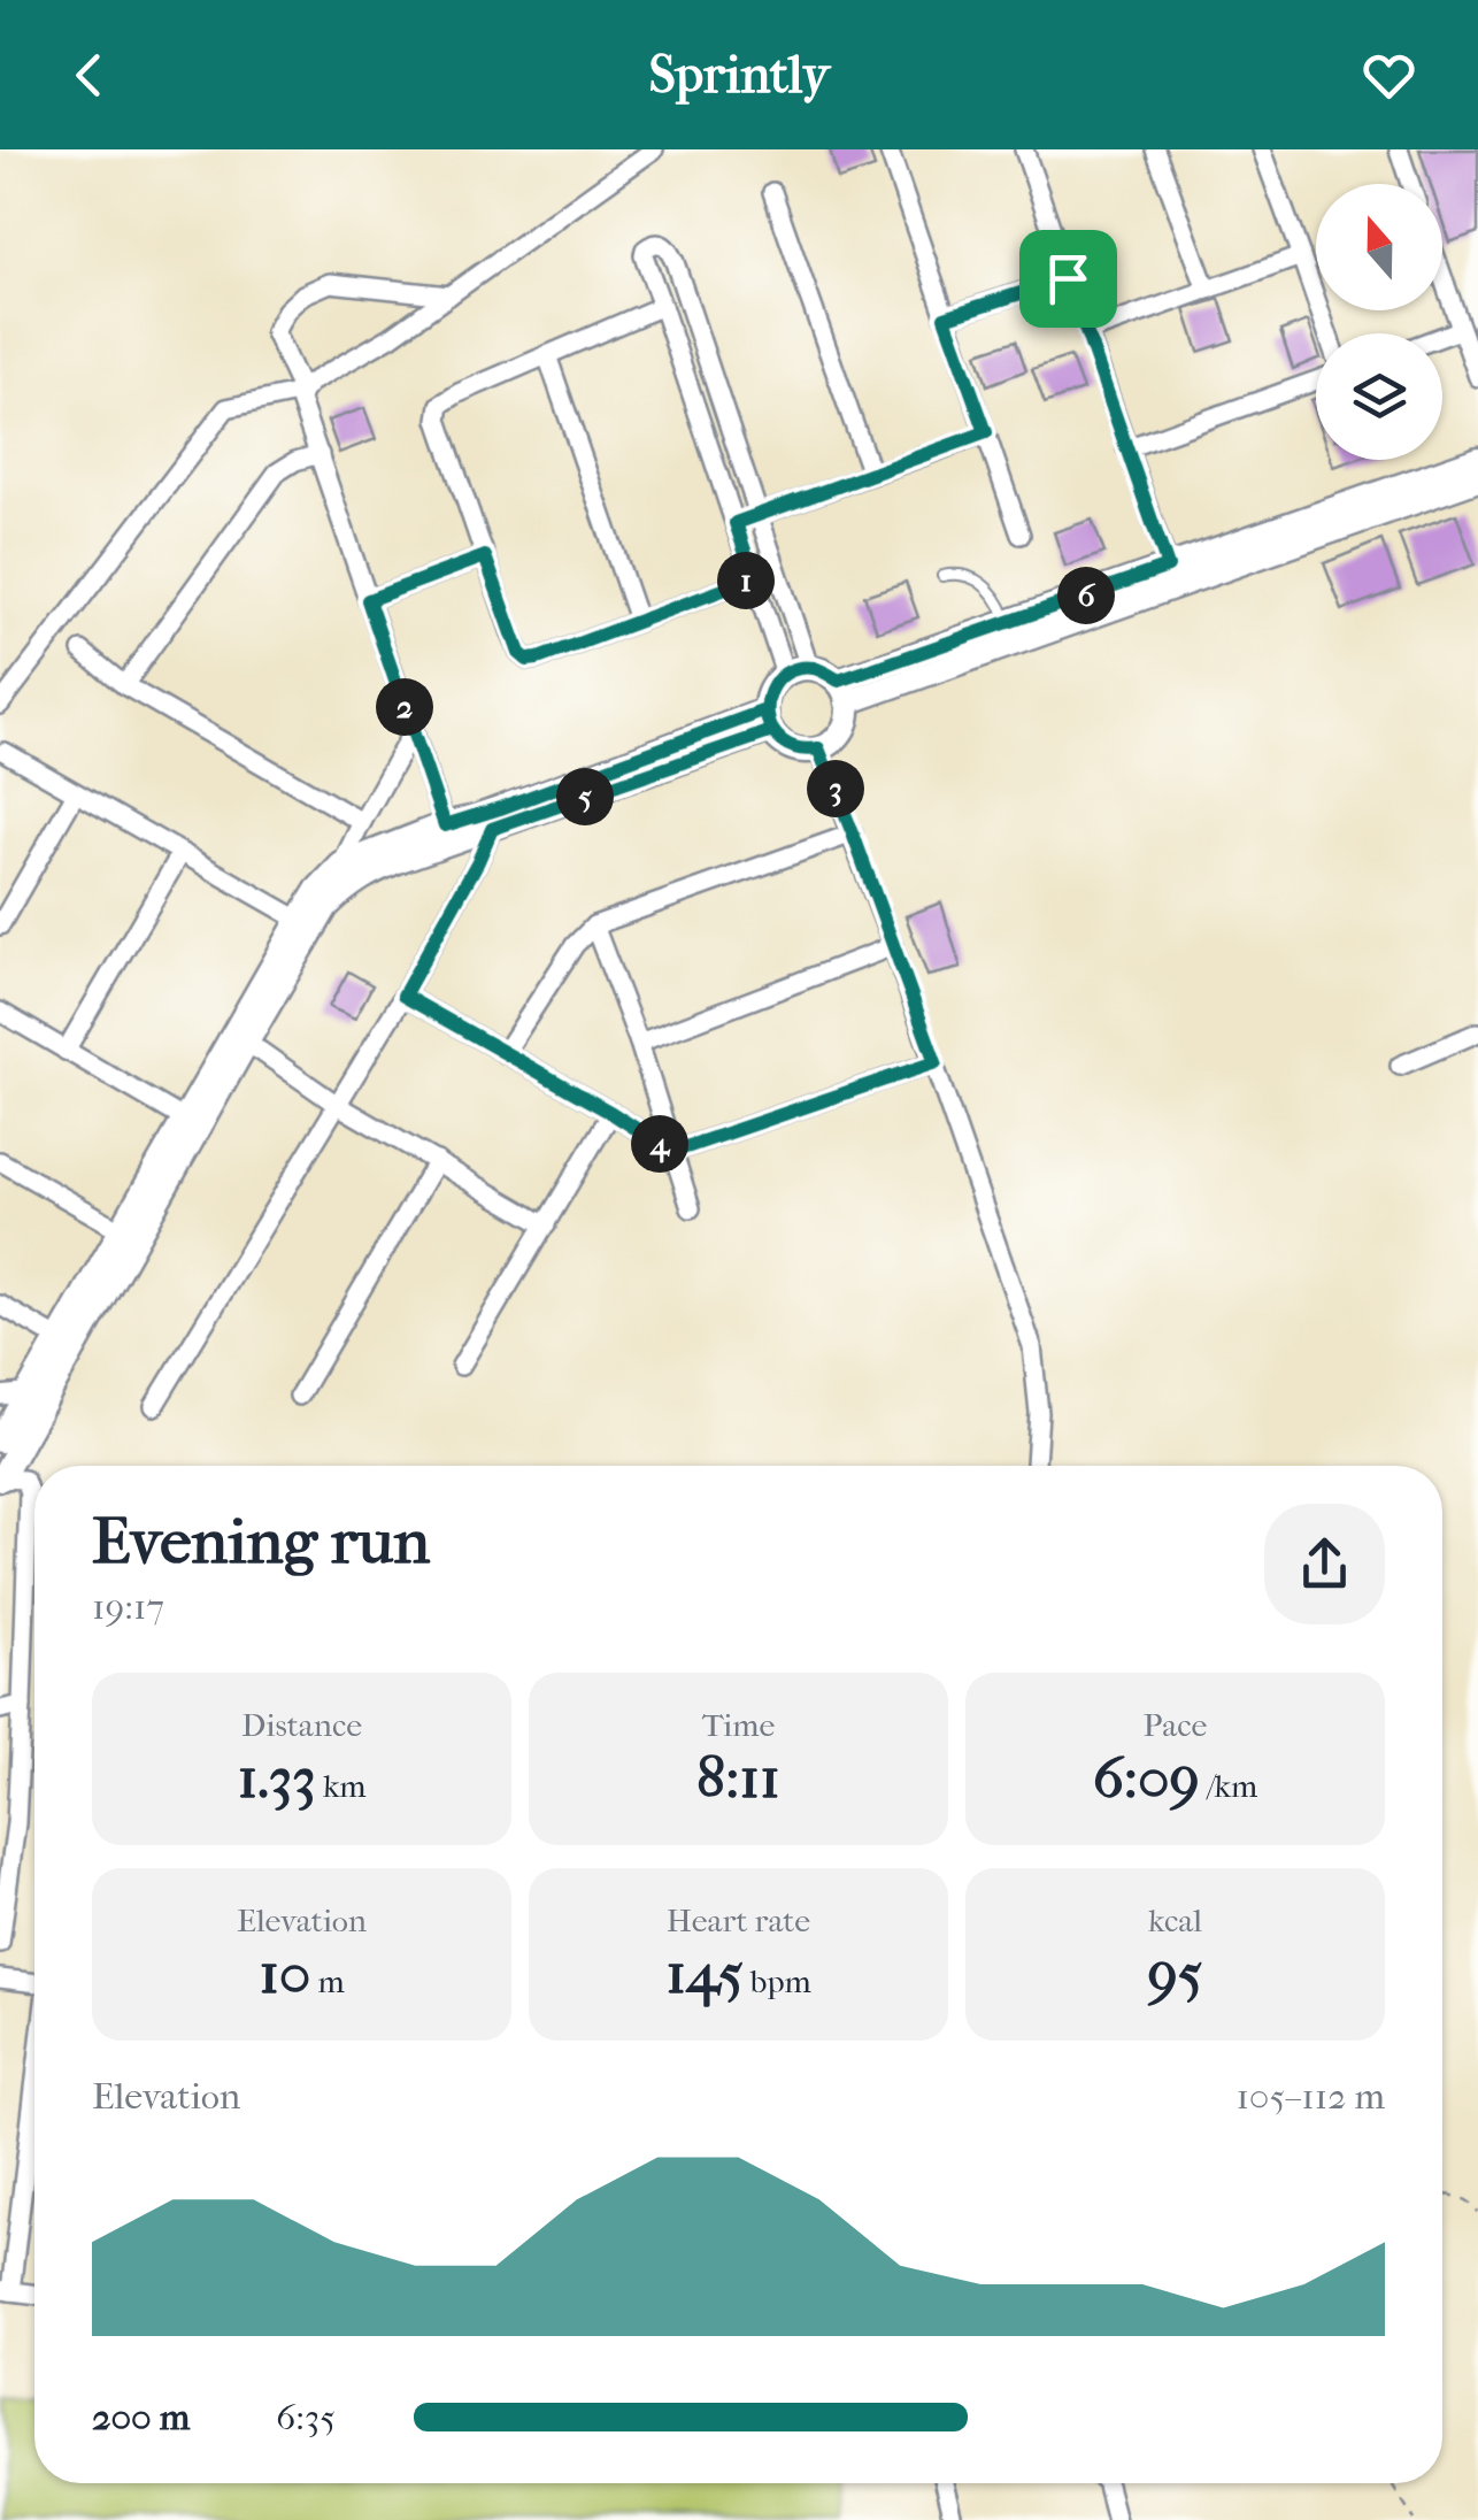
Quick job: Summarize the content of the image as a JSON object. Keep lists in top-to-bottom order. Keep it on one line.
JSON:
{"north":"top","page":{"header":"Sprintly","pins":["1","6","2","3","5","4"],"heading":["Evening run","19:17"],"stats":[["Distance","1.33 km"],["Time","8:11"],["Pace","6:09 /km"],["Elevation","10 m"],["Heart rate","145 bpm"],["kcal","95"]],"chart":["Elevation","105–112 m"],"list":[{"name":"200 m","note":"6:35"}]}}
